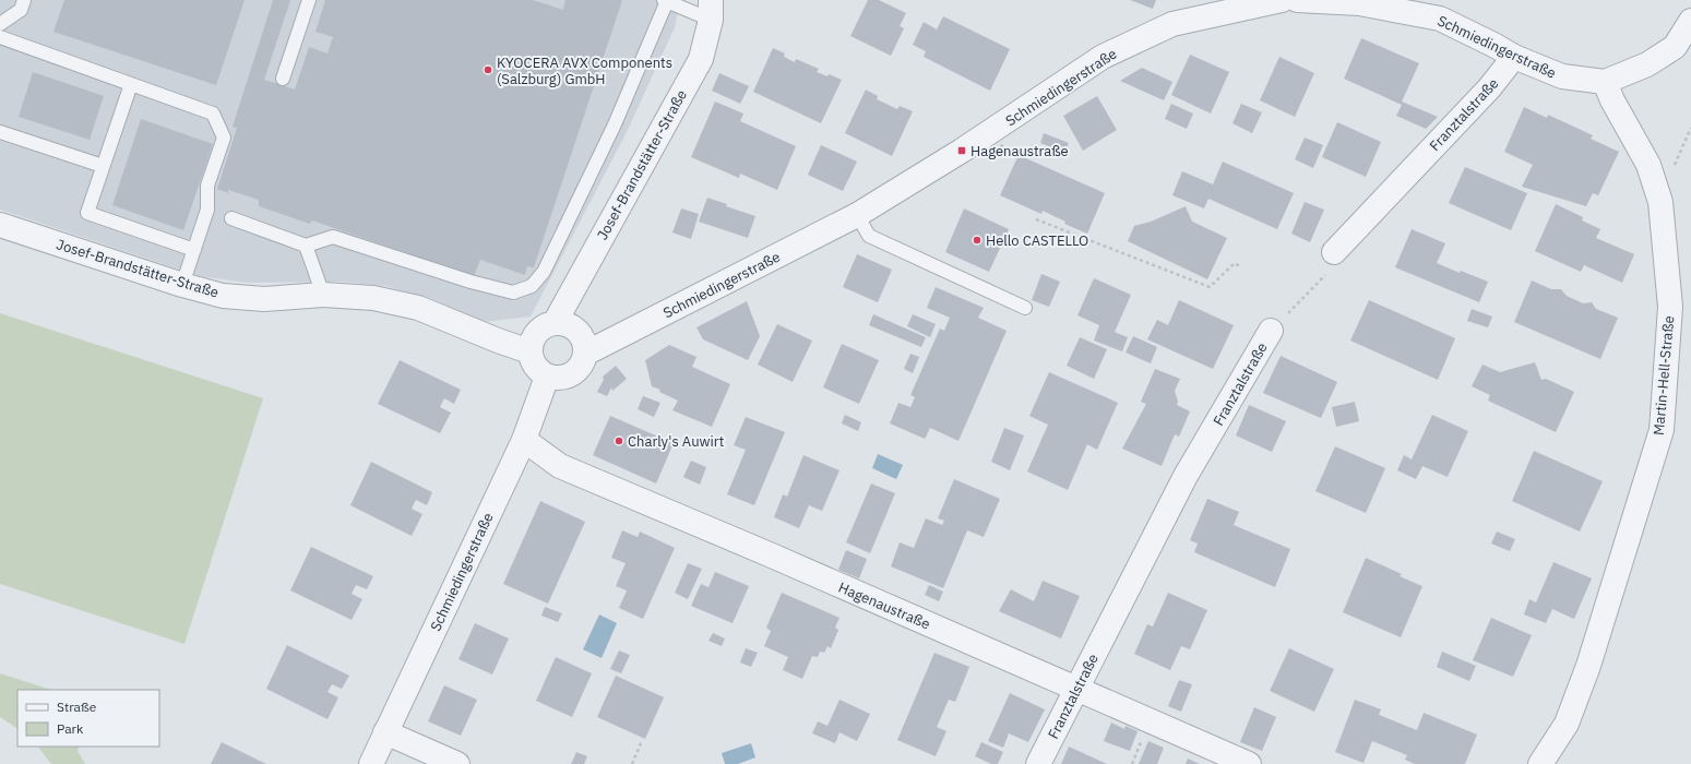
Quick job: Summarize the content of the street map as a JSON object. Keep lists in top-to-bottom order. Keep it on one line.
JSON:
{"streets":{"street":["Schmiedingerstraße","Franztalstraße","Josef-Brandstätter-Straße","Martin-Hell-Straße","Hagenaustraße"]},"crossings":[["Schmiedingerstraße","Franztalstraße"],["Schmiedingerstraße","Josef-Brandstätter-Straße"],["Schmiedingerstraße","Martin-Hell-Straße"],["Schmiedingerstraße","Hagenaustraße"],["Franztalstraße","Hagenaustraße"]],"places":{"other":["KYOCERA AVX Components (Salzburg) GmbH","Hello CASTELLO","Charly's Auwirt"],"transit":["Hagenaustraße"]},"legend":["Straße","Park"]}
